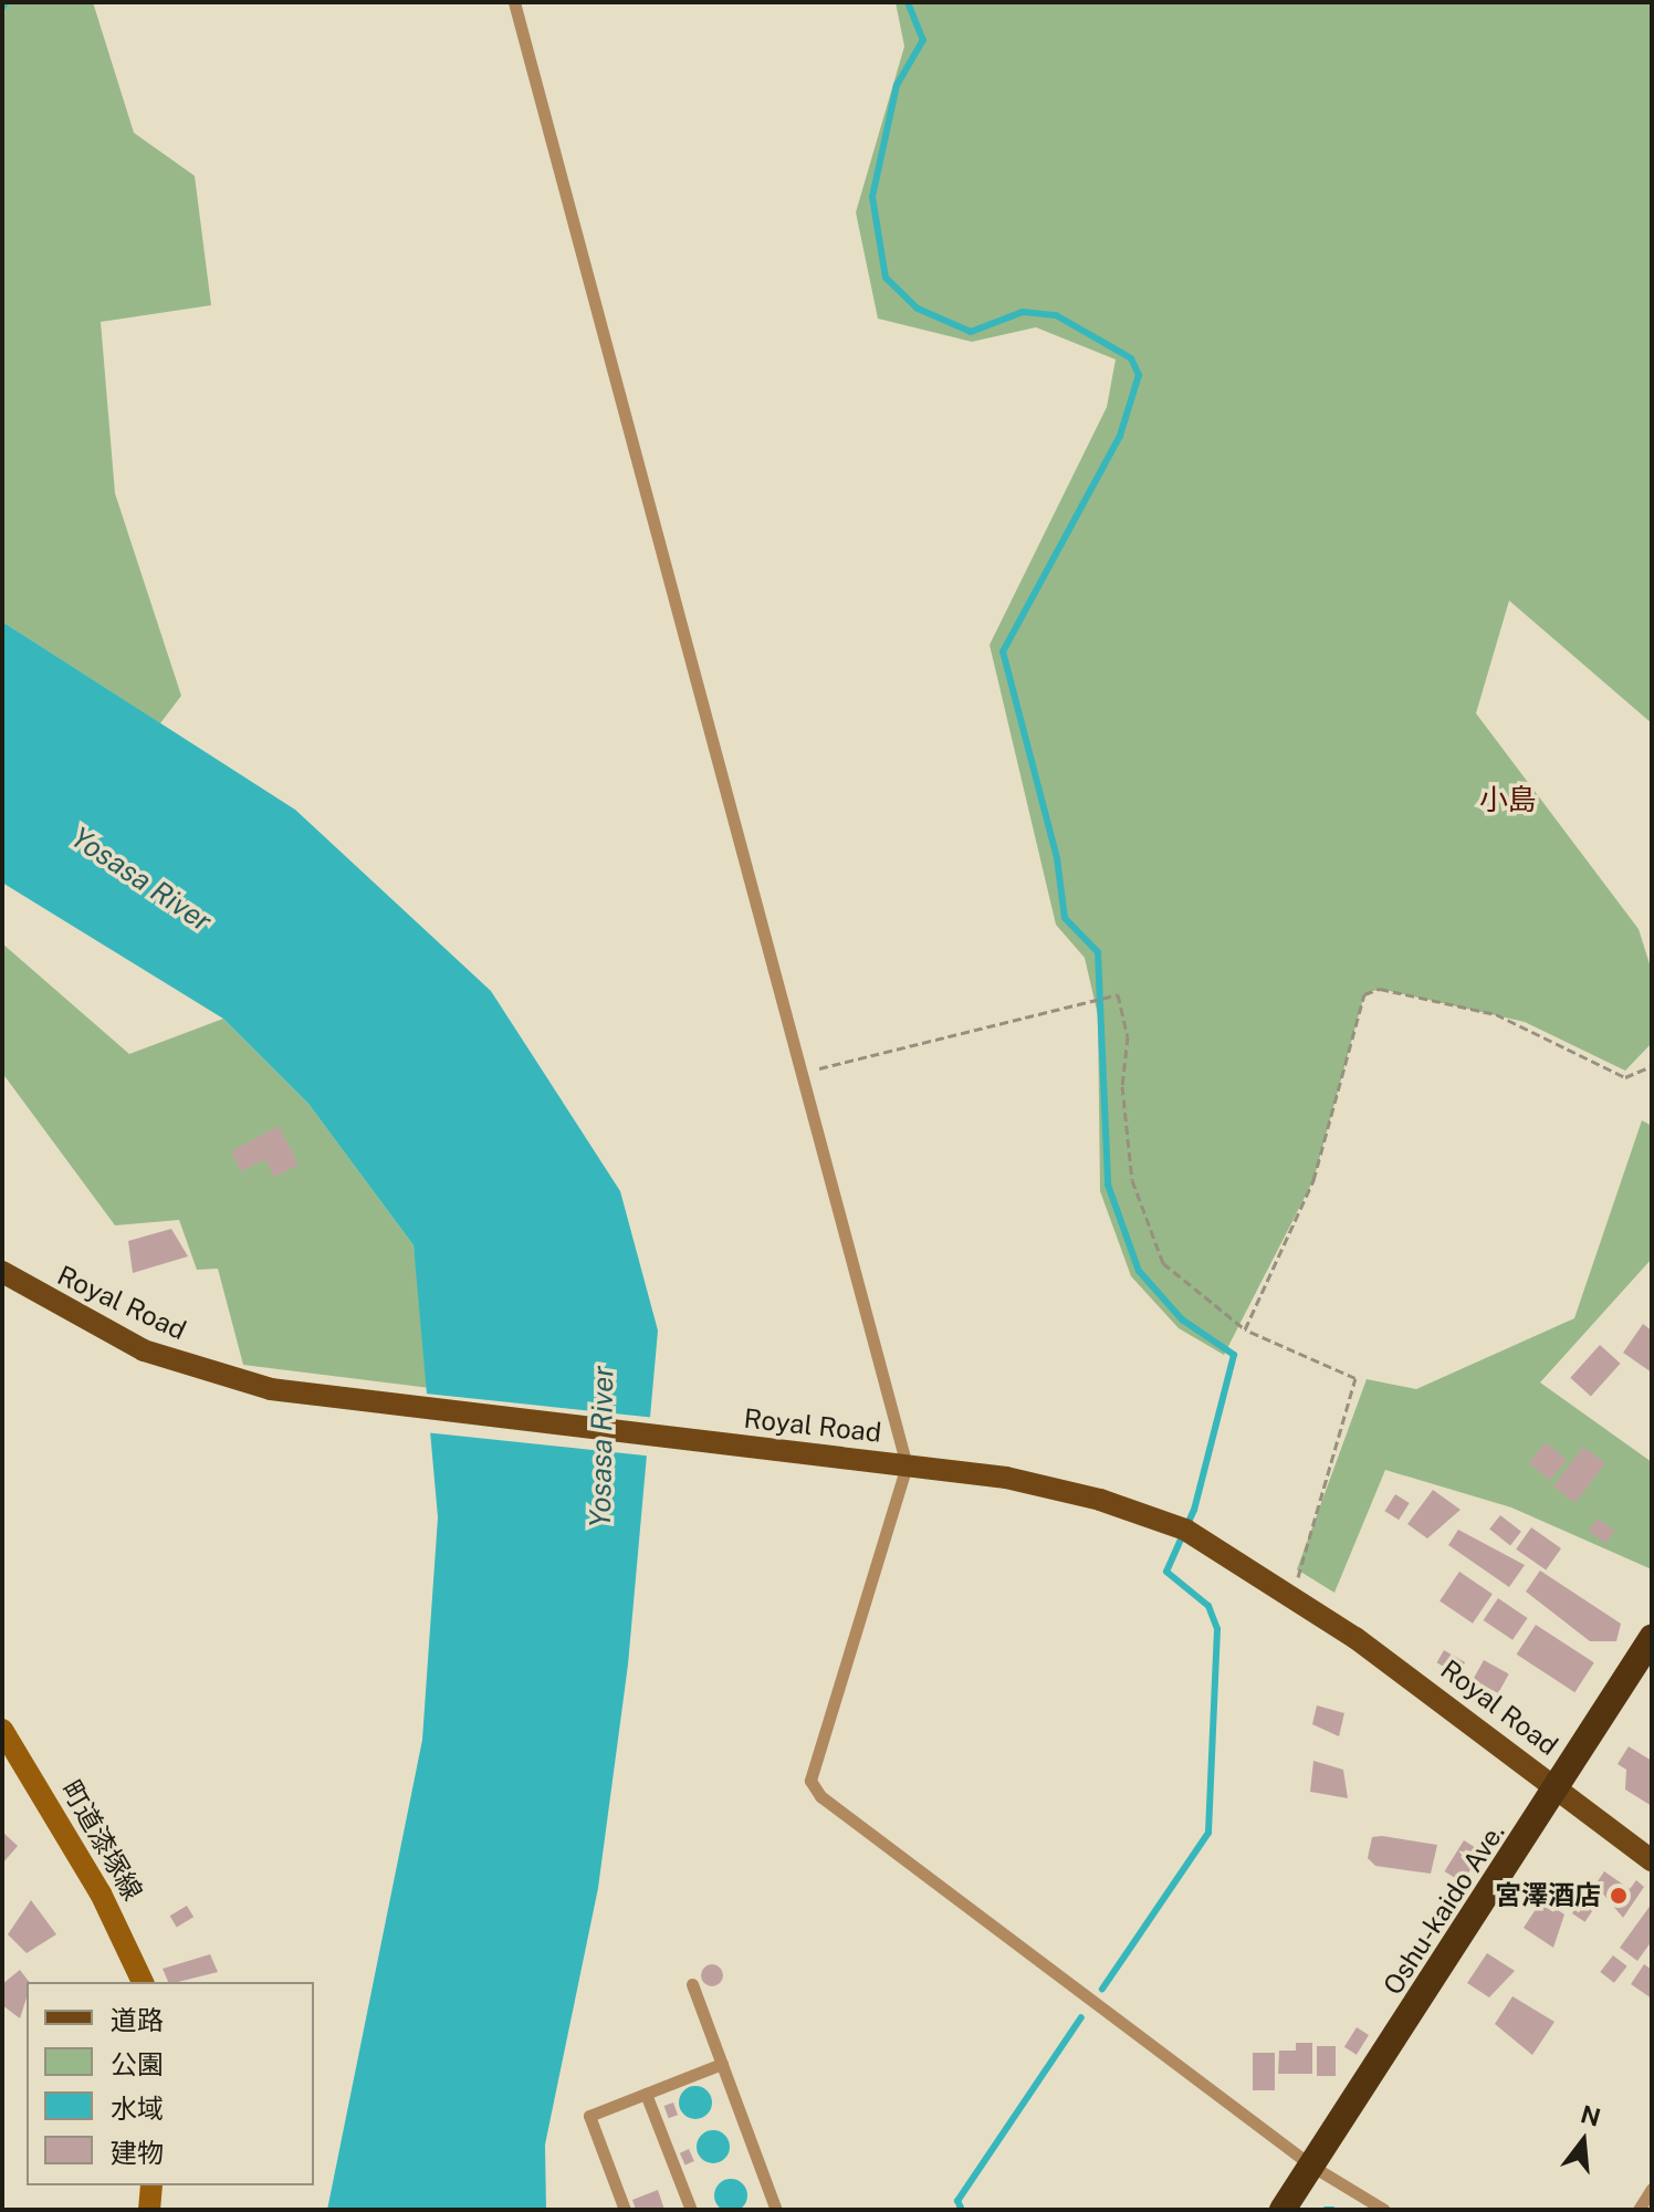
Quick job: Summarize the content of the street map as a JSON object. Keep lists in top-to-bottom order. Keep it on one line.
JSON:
{"streets":{"highway":["Oshu-kaido Ave."],"main road":["Royal Road"],"street":["町道漆塚線"]},"crossings":[["Royal Road","Oshu-kaido Ave."]],"districts":["小島"],"water":["Yosasa River"],"places":["宮澤酒店"],"legend":["道路","公園","水域","建物"],"north":"top"}
